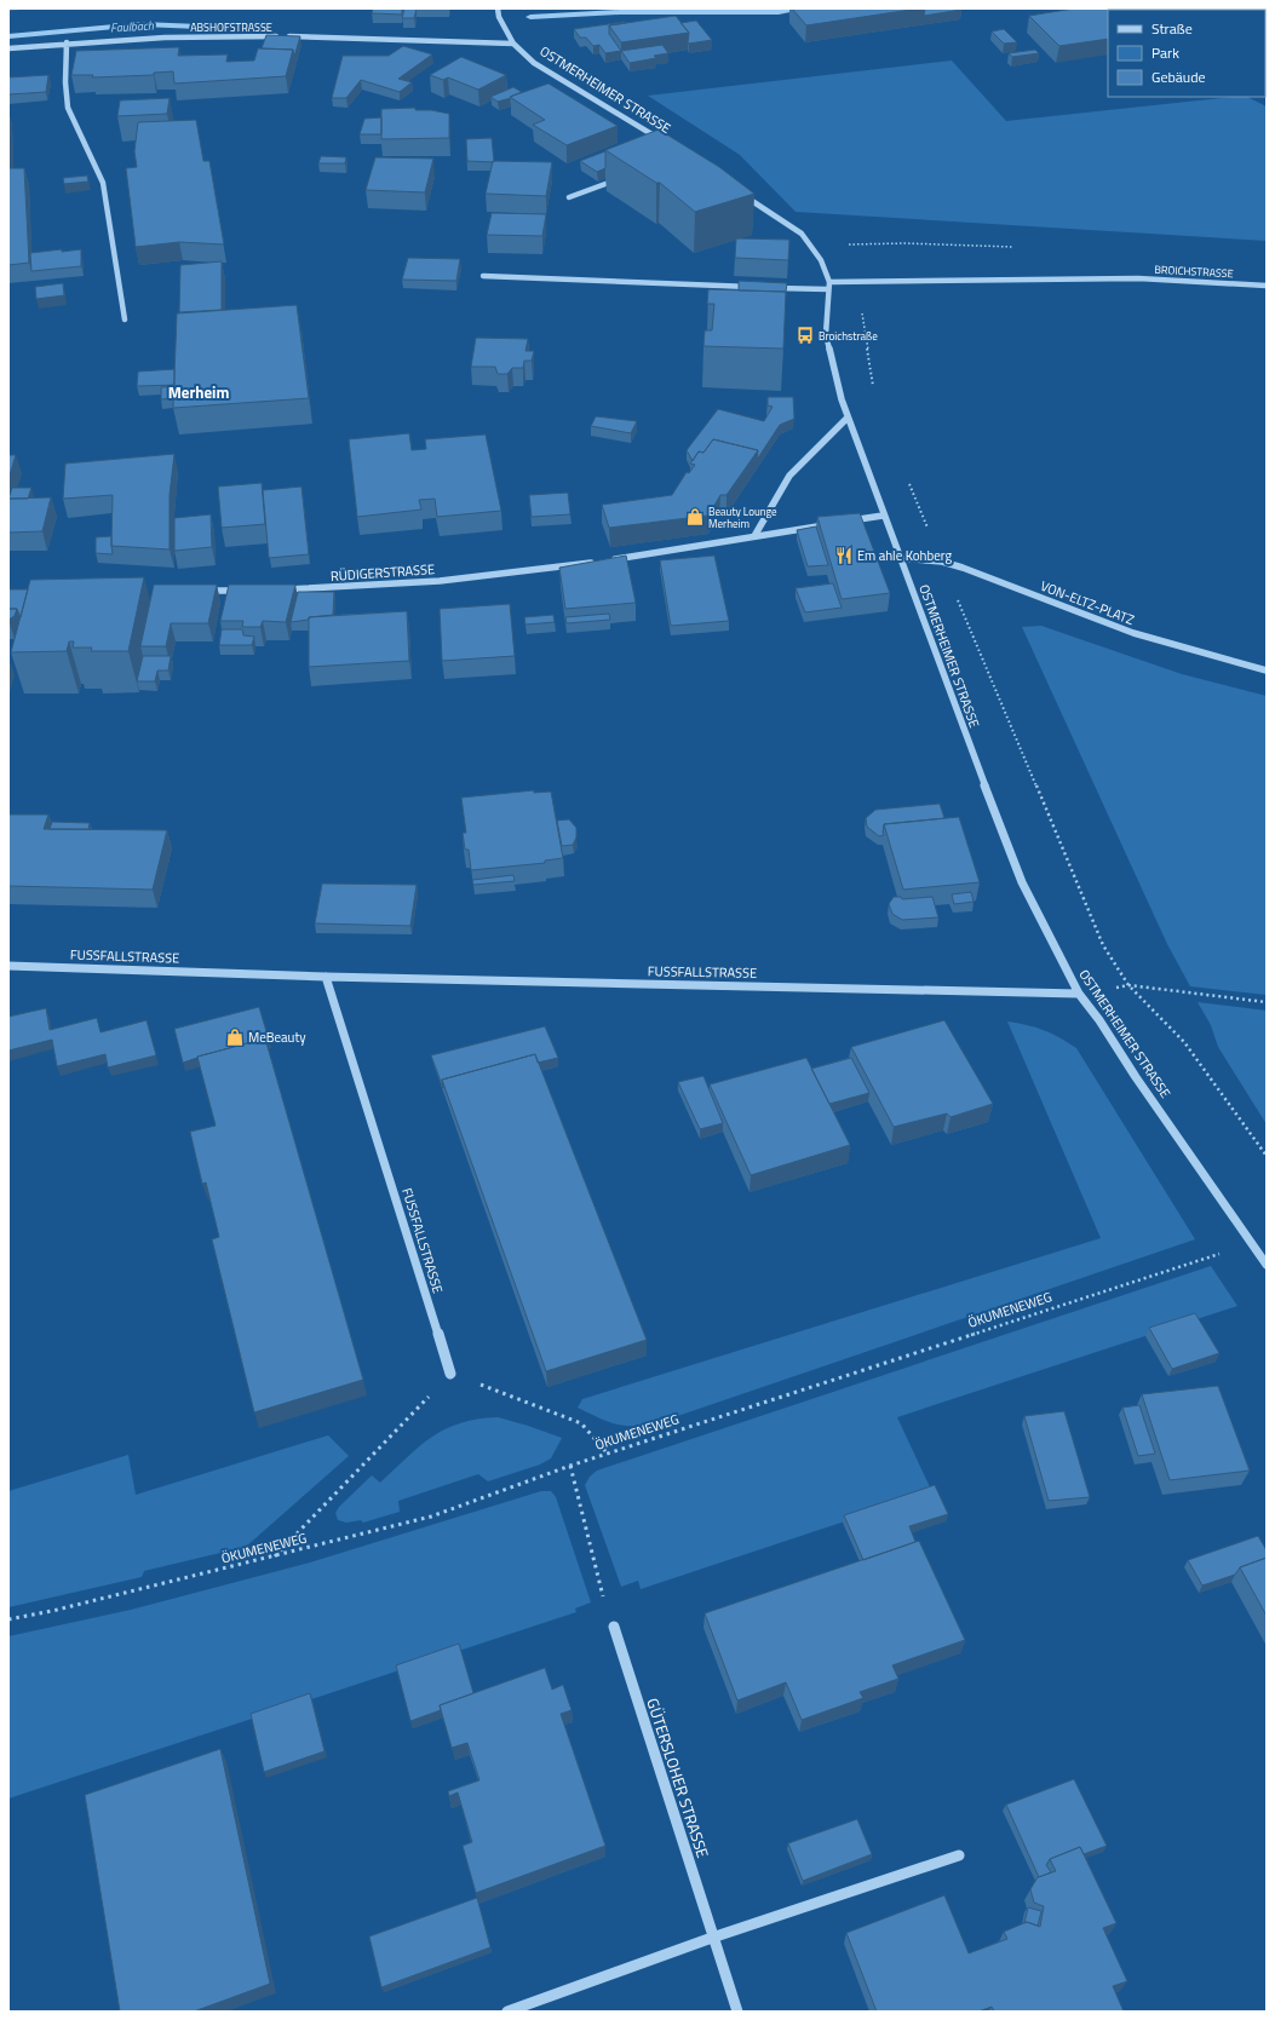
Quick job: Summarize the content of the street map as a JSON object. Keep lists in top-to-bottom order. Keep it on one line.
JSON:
{"streets":{"street":["ABSHOFSTRASSE","OSTMERHEIMER STRASSE","BROICHSTRASSE","RÜDIGERSTRASSE","VON-ELTZ-PLATZ","FUSSFALLSTRASSE","GÜTERSLOHER STRASSE"],"path":["ÖKUMENEWEG"]},"crossings":[["ABSHOFSTRASSE","OSTMERHEIMER STRASSE"],["OSTMERHEIMER STRASSE","BROICHSTRASSE"],["OSTMERHEIMER STRASSE","VON-ELTZ-PLATZ"],["OSTMERHEIMER STRASSE","FUSSFALLSTRASSE"],["OSTMERHEIMER STRASSE","ÖKUMENEWEG"]],"districts":["Merheim"],"water":["Faulbach"],"places":{"bus stop":["Broichstraße"],"shop":["Beauty Lounge Merheim","MeBeauty"],"restaurant":["Em ahle Kohberg"]},"legend":["Straße","Park","Gebäude"]}
